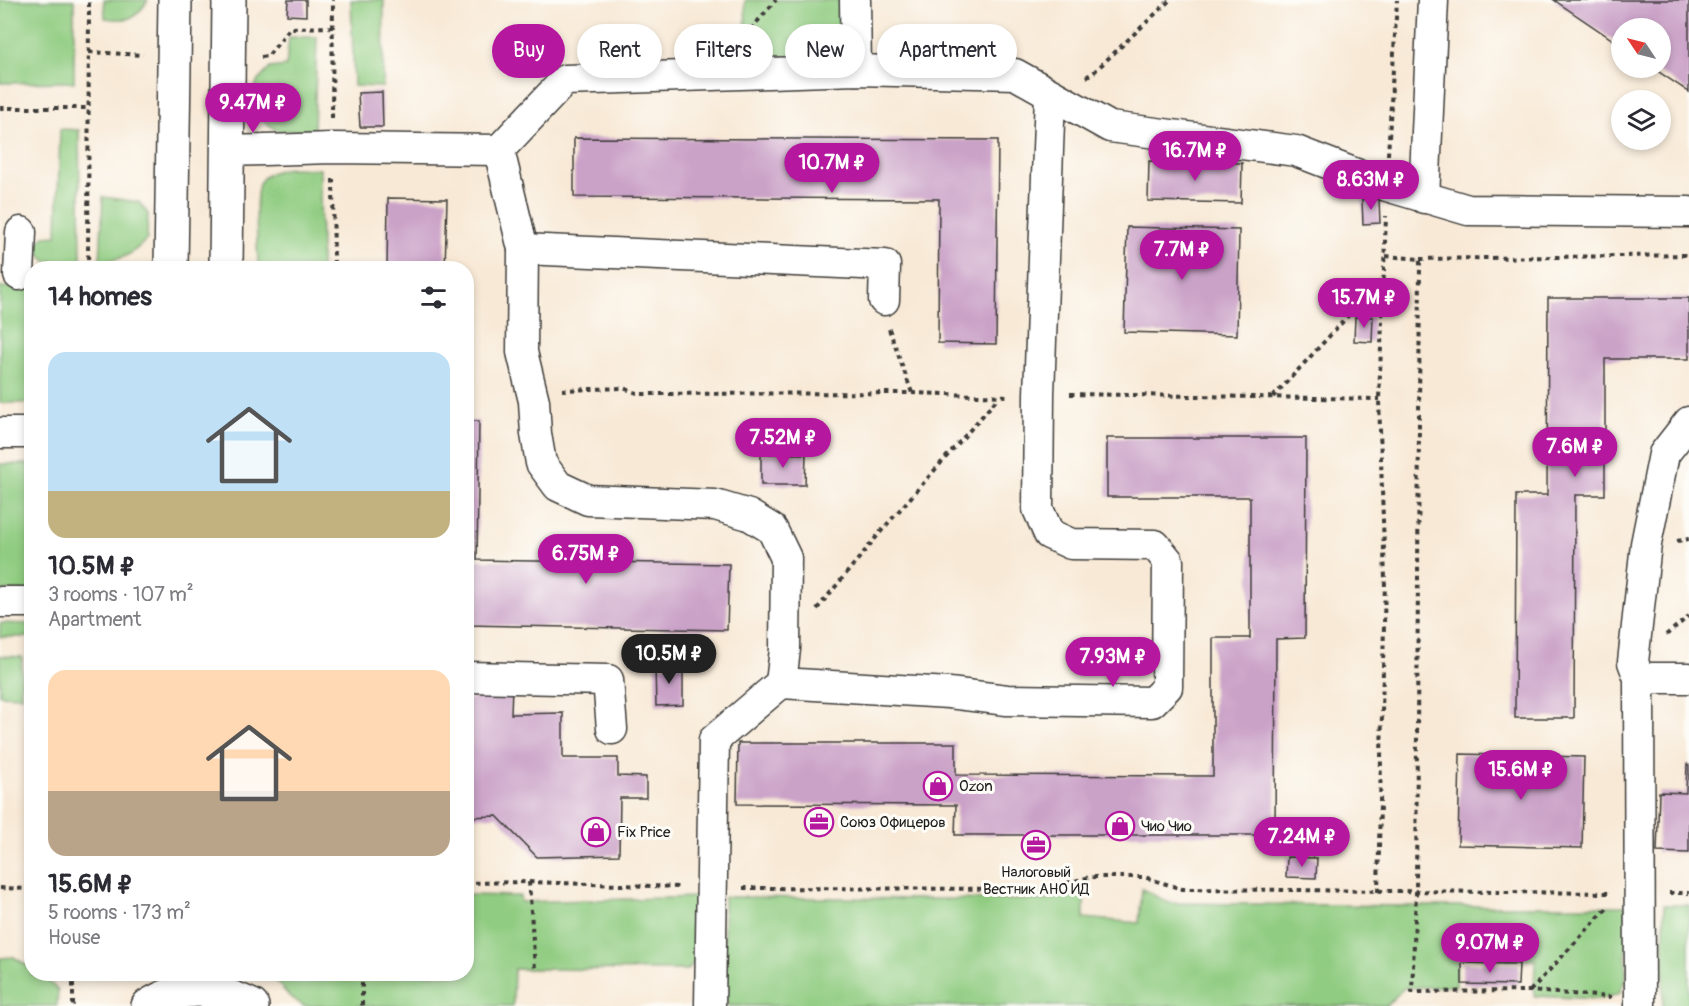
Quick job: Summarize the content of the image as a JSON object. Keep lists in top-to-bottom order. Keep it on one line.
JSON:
{"places":{"shop":["Ozon","Чио Чио","Fix Price"],"office":["Союз Офицеров","Налоговый Вестник АНО ИД"]},"north":"top left","page":{"chip":["Buy","Rent","Filters","New","Apartment"],"price":["9.47M ₽","16.7M ₽","10.7M ₽","8.63M ₽","7.7M ₽","15.7M ₽","7.52M ₽","7.6M ₽","6.75M ₽","10.5M ₽","7.93M ₽","15.6M ₽","7.24M ₽","9.07M ₽"],"heading":"14 homes","list":[{"name":"10.5M ₽","note":"3 rooms · 107 m² · Apartment"},{"name":"15.6M ₽","note":"5 rooms · 173 m² · House"}]}}
